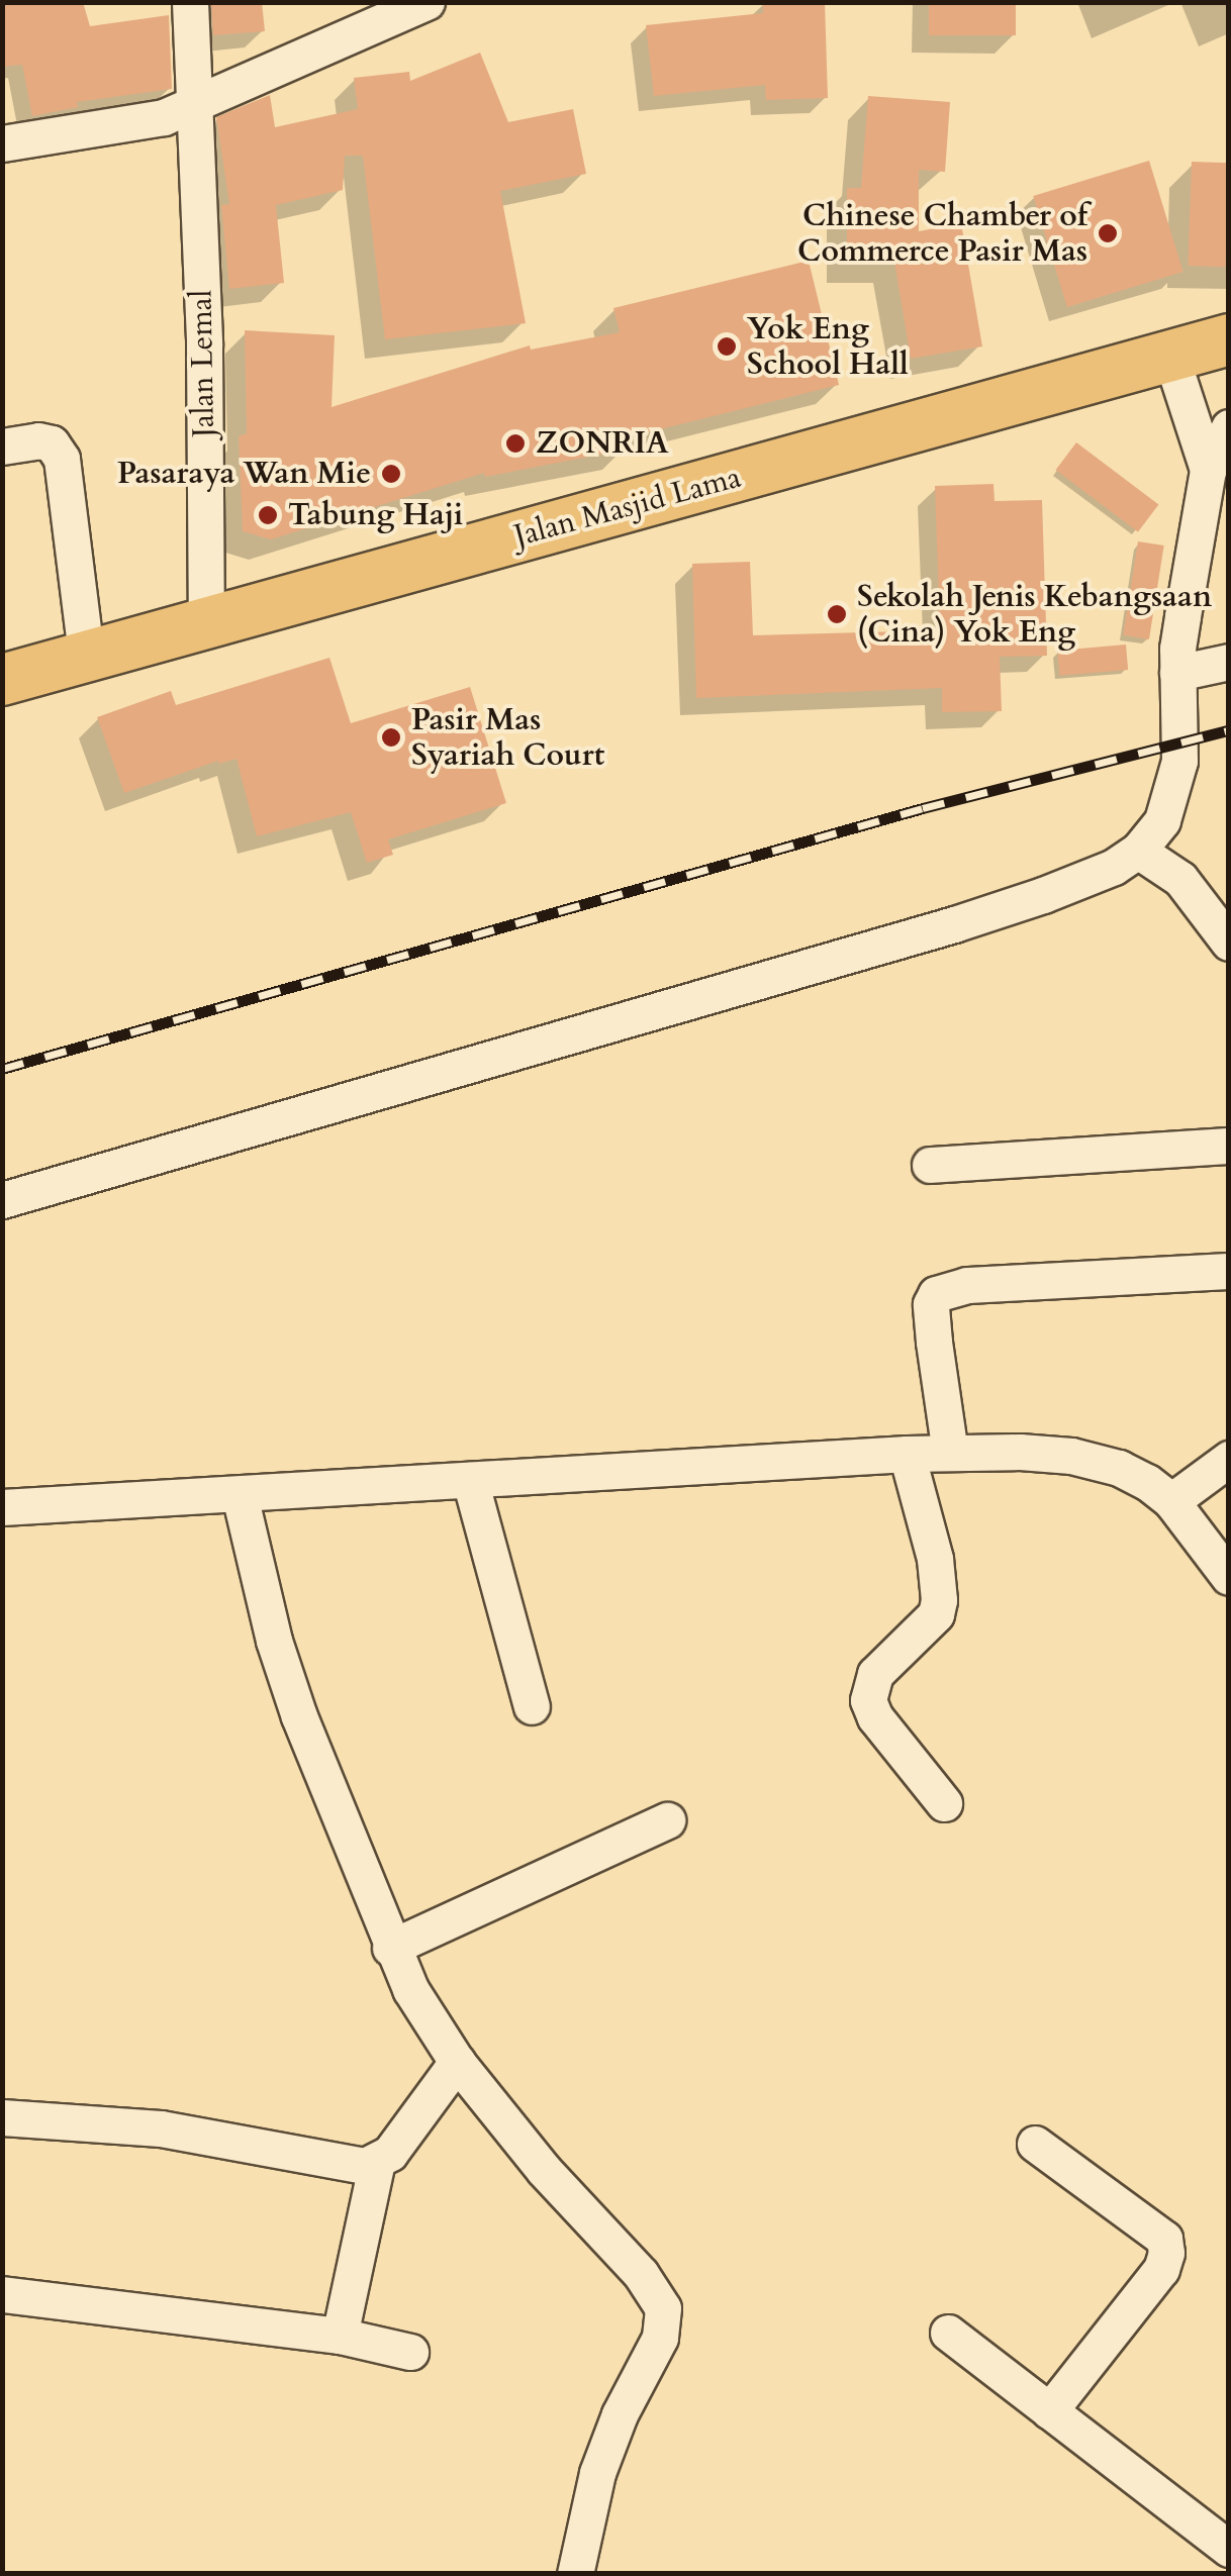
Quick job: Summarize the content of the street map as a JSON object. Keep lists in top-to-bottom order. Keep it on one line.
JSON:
{"streets":{"highway":["Jalan Masjid Lama"],"street":["Jalan Lemal"]},"crossings":[["Jalan Lemal","Jalan Masjid Lama"]],"places":["Chinese Chamber of Commerce Pasir Mas","Yok Eng School Hall","ZONRIA","Pasaraya Wan Mie","Tabung Haji","Sekolah Jenis Kebangsaan (Cina) Yok Eng","Pasir Mas Syariah Court"]}
